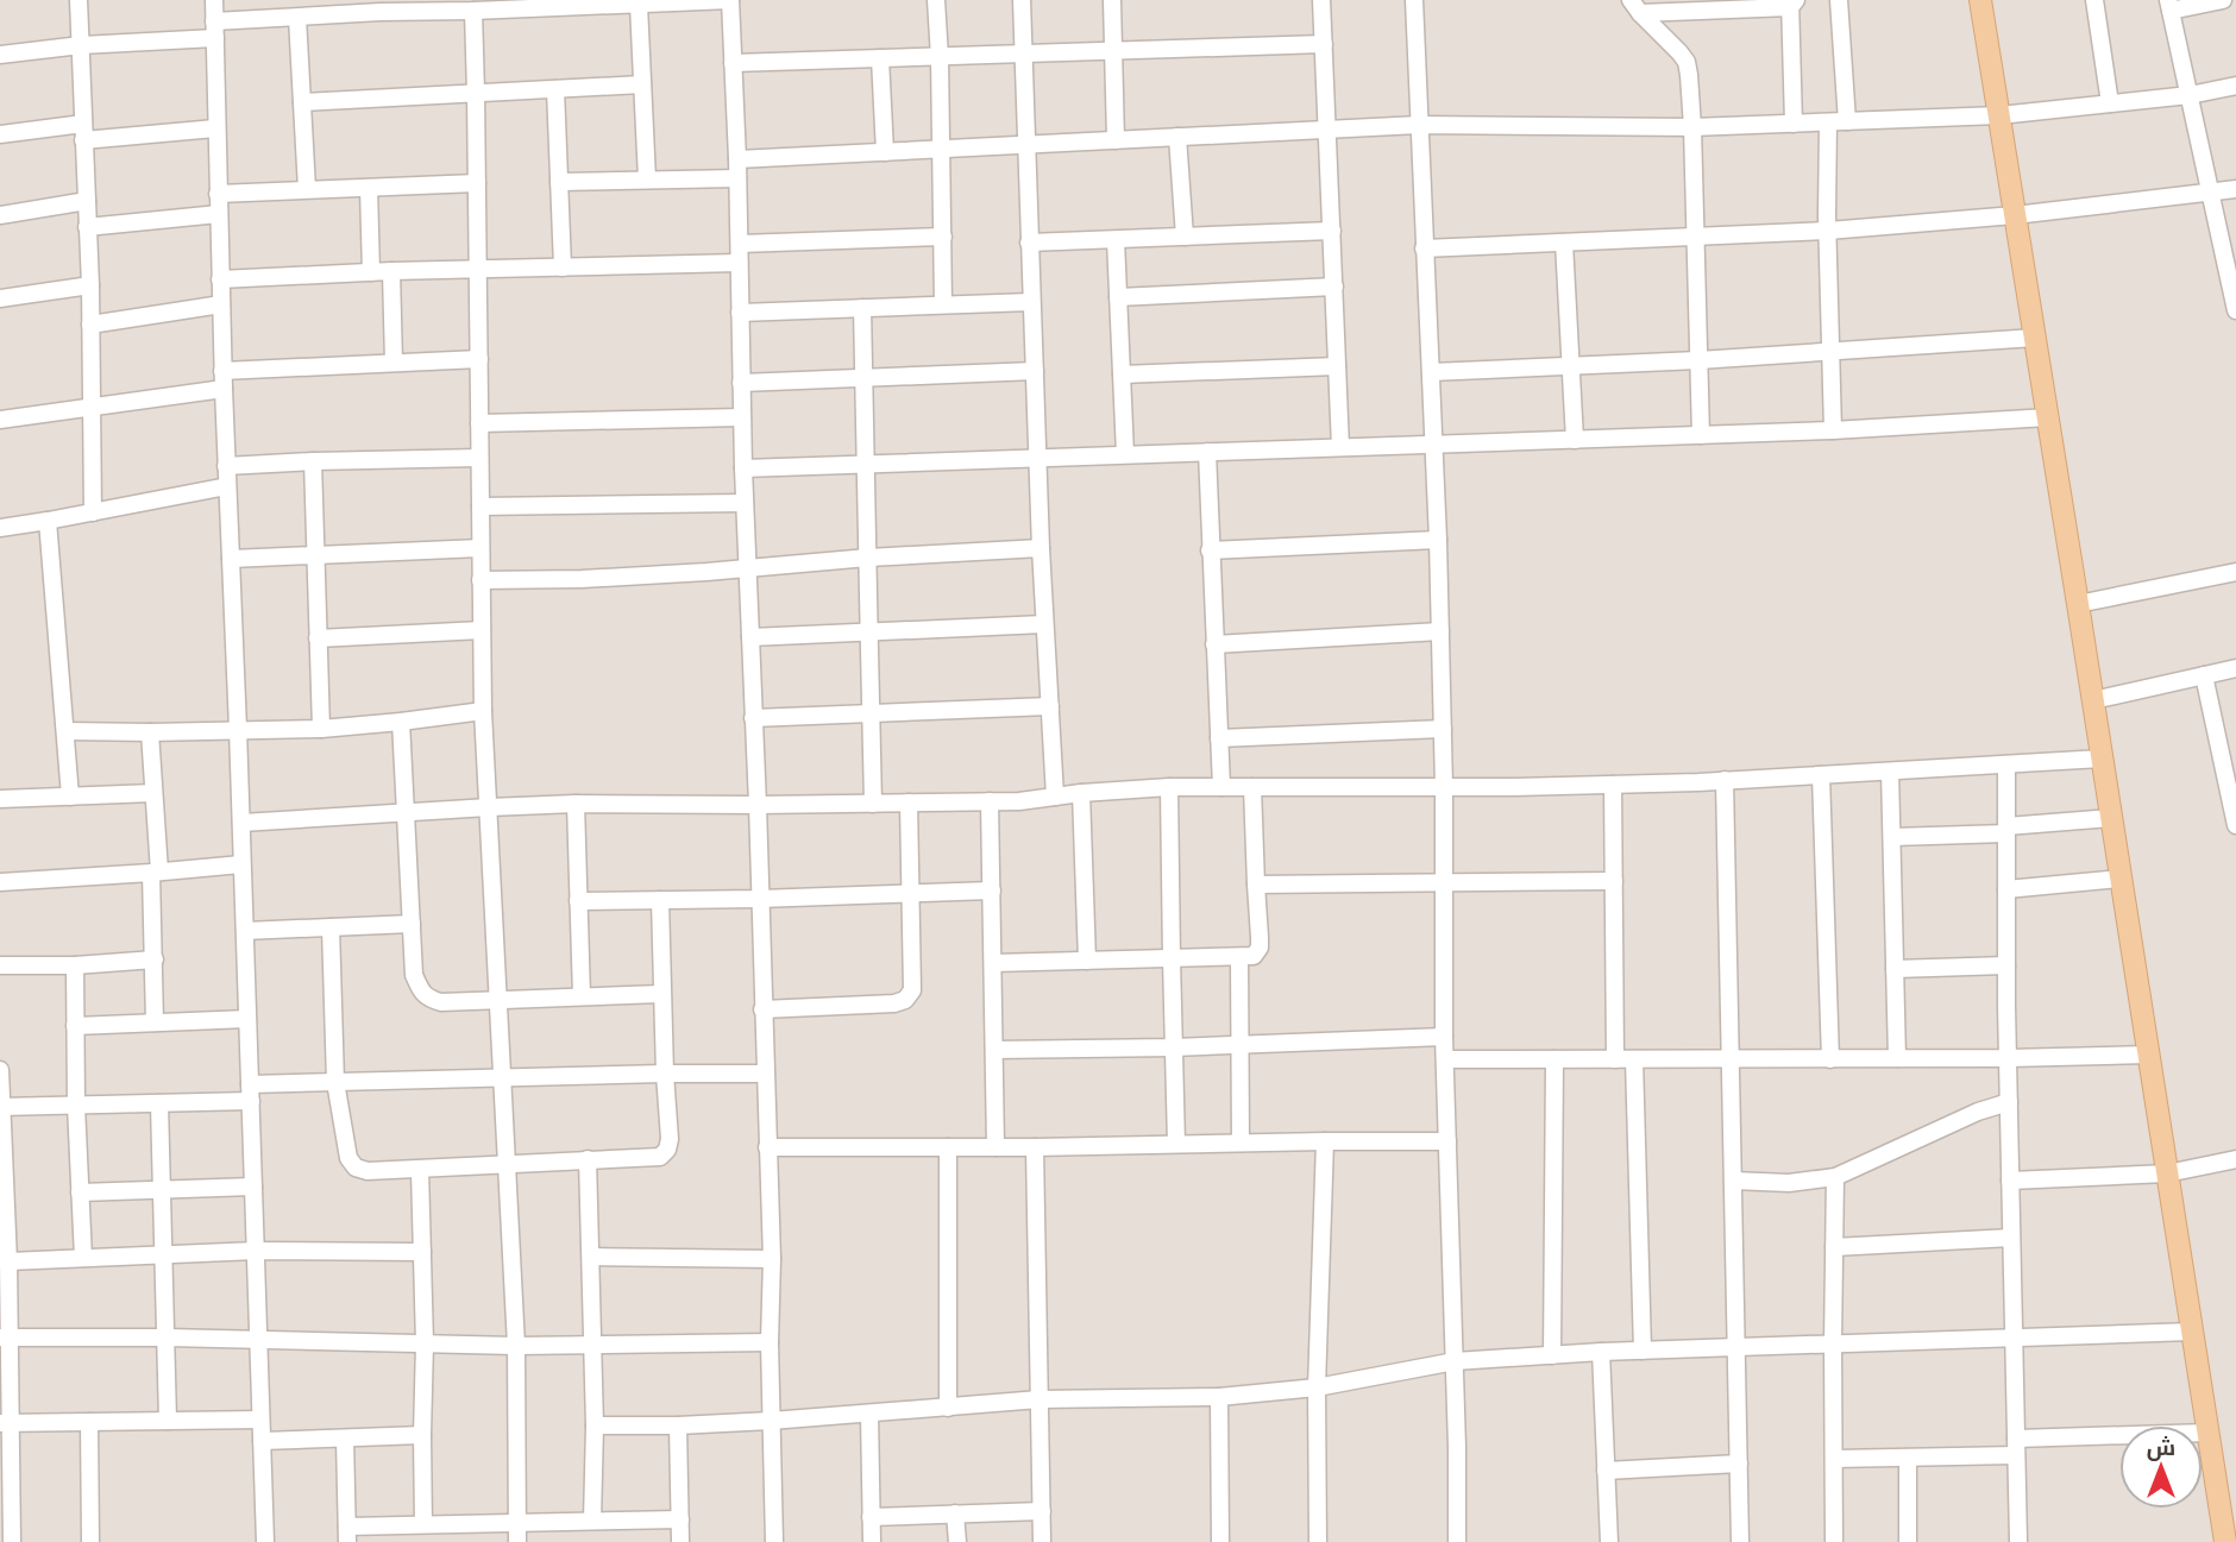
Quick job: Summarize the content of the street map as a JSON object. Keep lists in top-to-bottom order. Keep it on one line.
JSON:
{"north":"top"}
